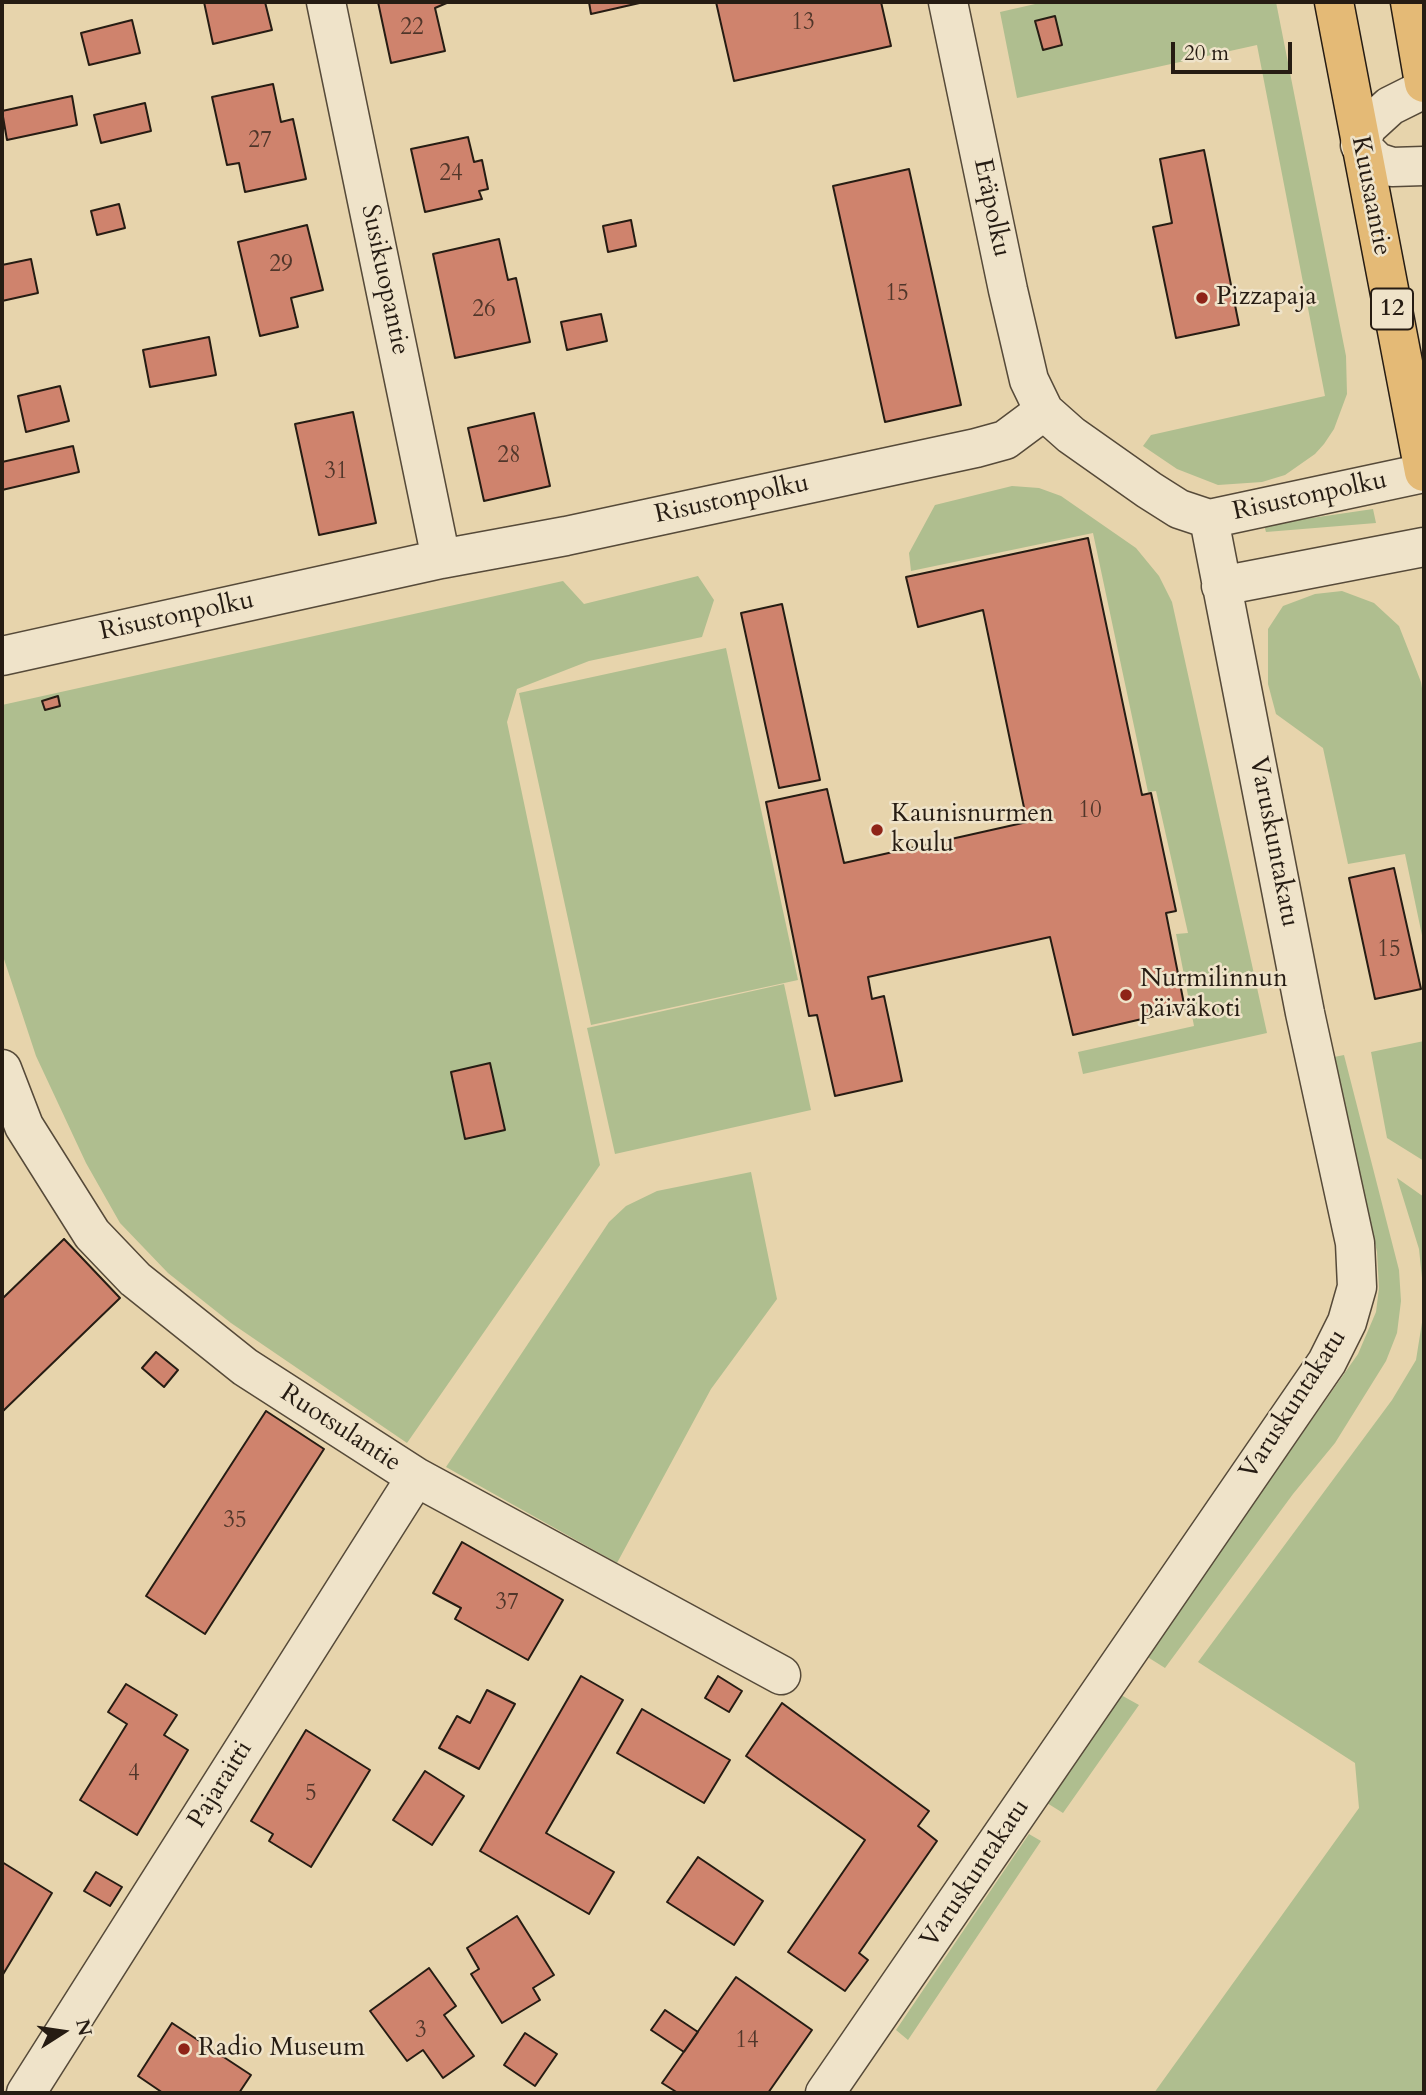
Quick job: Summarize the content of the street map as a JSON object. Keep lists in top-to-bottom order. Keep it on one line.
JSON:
{"streets":{"main road":["Kuusaantie","12"],"street":["Eräpolku","Susikuopantie","Risustonpolku","Varuskuntakatu","Ruotsulantie","Pajaraitti"]},"crossings":[["Kuusaantie","Risustonpolku"],["Eräpolku","Risustonpolku"],["Susikuopantie","Risustonpolku"],["Risustonpolku","Varuskuntakatu"],["Ruotsulantie","Pajaraitti"]],"places":["Pizzapaja","Kaunisnurmen koulu","Nurmilinnun päiväkoti","Radio Museum"],"house_numbers":["13","22","27","24","29","15","26","28","31","10","15","35","37","4","5","3","14"],"scale_bar":"20 m","north":"right"}
